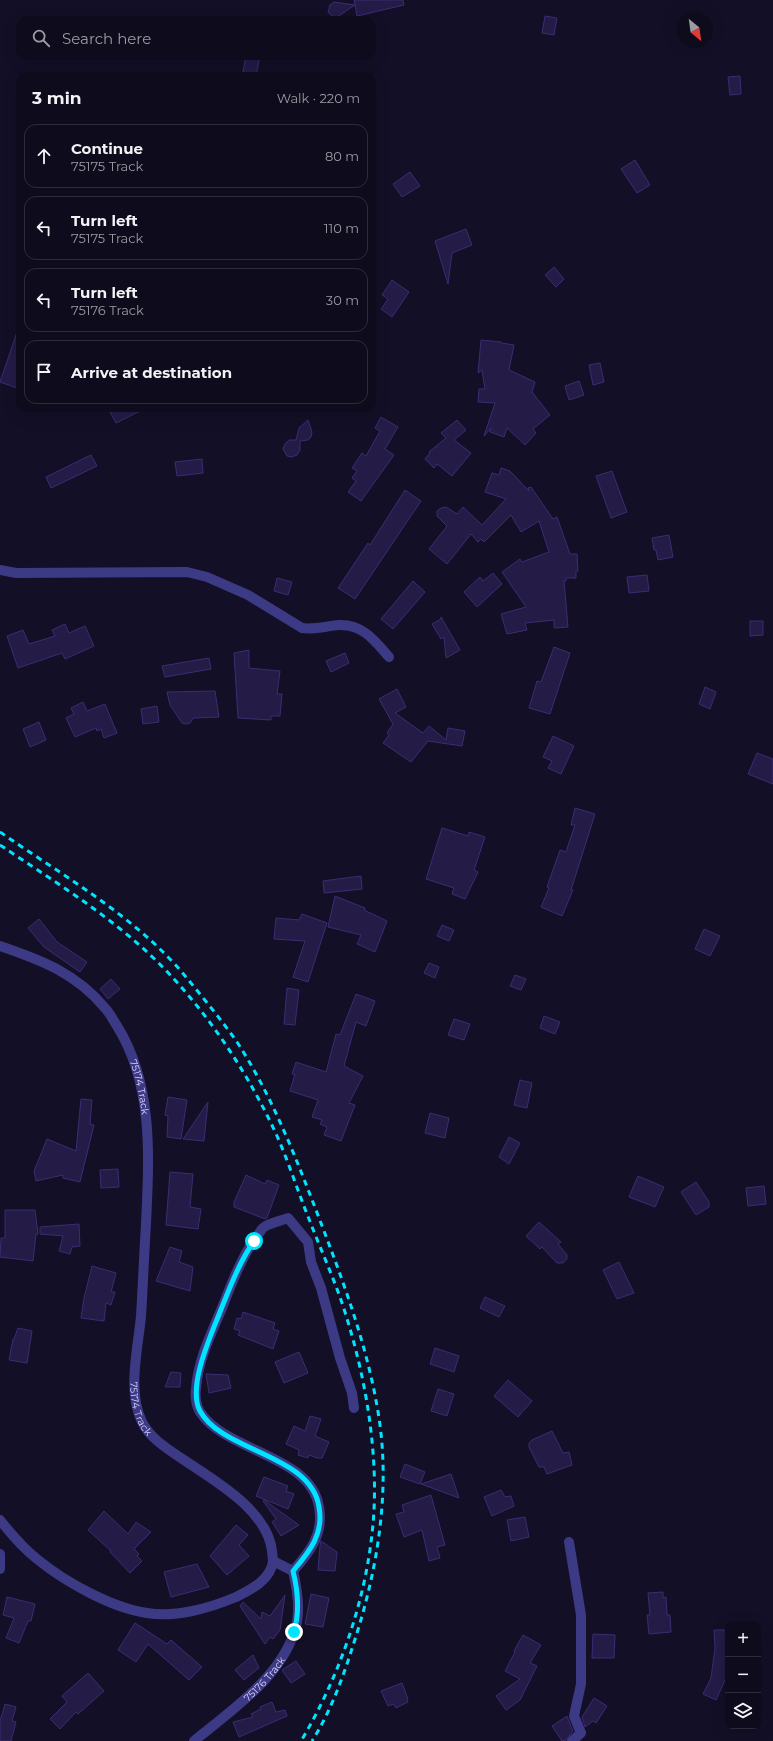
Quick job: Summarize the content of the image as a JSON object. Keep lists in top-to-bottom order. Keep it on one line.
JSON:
{"streets":{"street":["75174 Track","75176 Track"]},"north":"bottom right","page":{"search":"Search here","heading":["3 min","Walk · 220 m"],"list":[["Continue","75175 Track","80 m"],["Turn left","75175 Track","110 m"],["Turn left","75176 Track","30 m"],"Arrive at destination"],"map_buttons":["+","−"]}}
